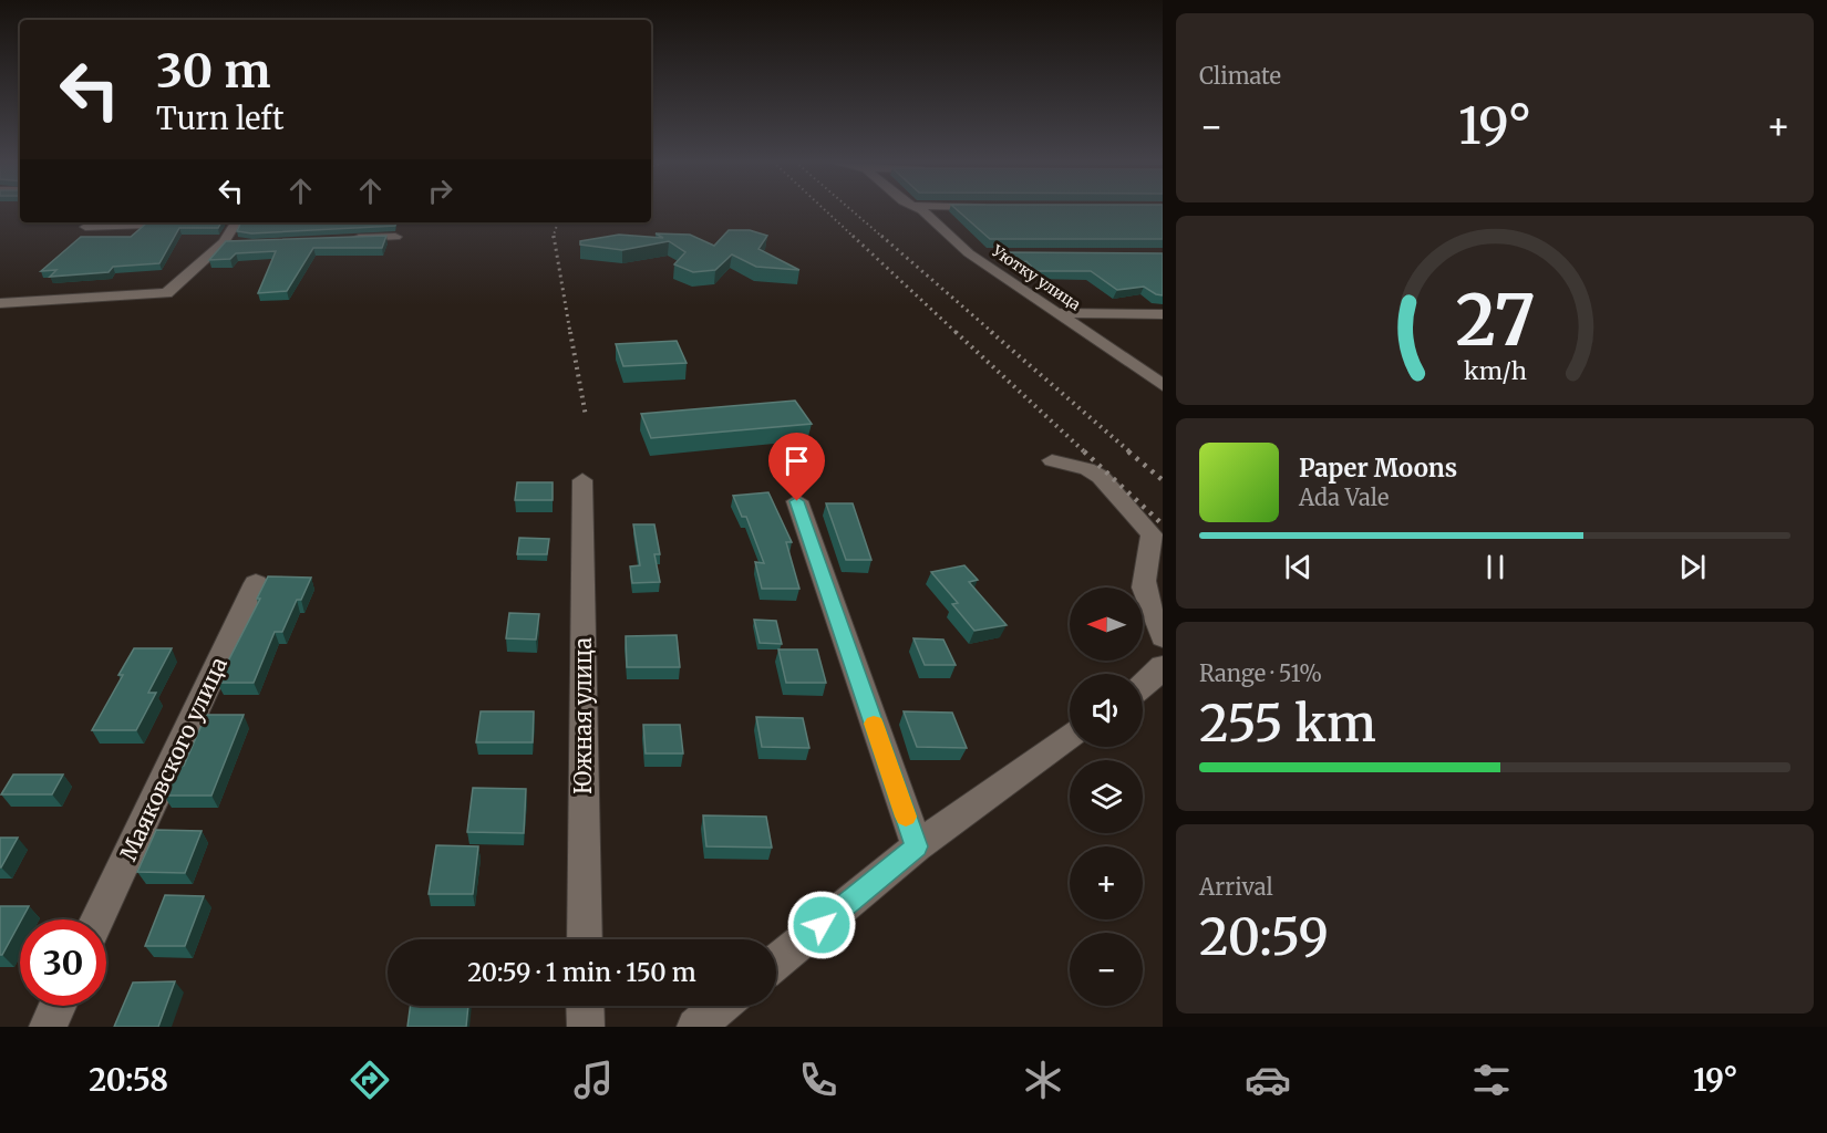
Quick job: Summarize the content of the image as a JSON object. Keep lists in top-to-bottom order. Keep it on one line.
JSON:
{"streets":{"street":["Уютку улица","Южная улица","Маяковского улица"]},"north":"left","page":{"tile":["Climate",["Range · 51%","255 km"],["Arrival","20:59"]],"turn":["30 m","Turn left"],"heat":["−","19°","+"],"song":["Paper Moons","Ada Vale"],"map_buttons":["+","−"],"limit":"30","trip":"20:59 · 1 min · 150 m","tabs":["20:58","19°"],"gauge":["27","km/h"]}}
